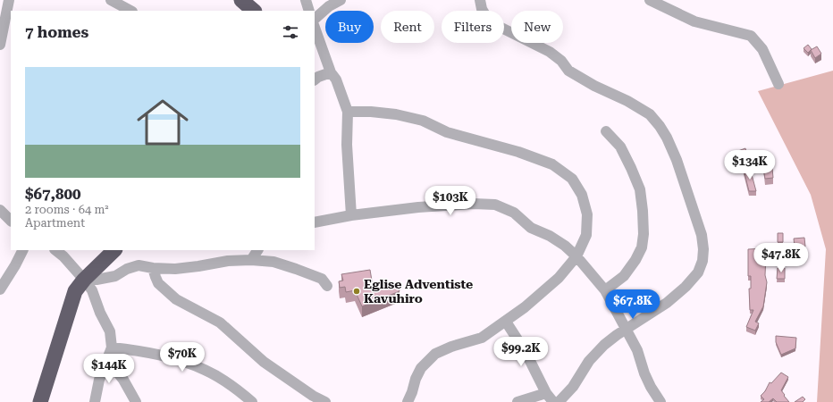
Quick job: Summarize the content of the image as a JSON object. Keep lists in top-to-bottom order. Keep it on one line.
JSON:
{"places":["Eglise Adventiste Kavuhiro"],"page":{"chip":["Buy","Rent","Filters","New"],"heading":"7 homes","list":[{"name":"$67,800","note":"2 rooms · 64 m² · Apartment"}],"price":["$134K","$103K","$47.8K","$67.8K","$99.2K","$70K","$144K"]}}
